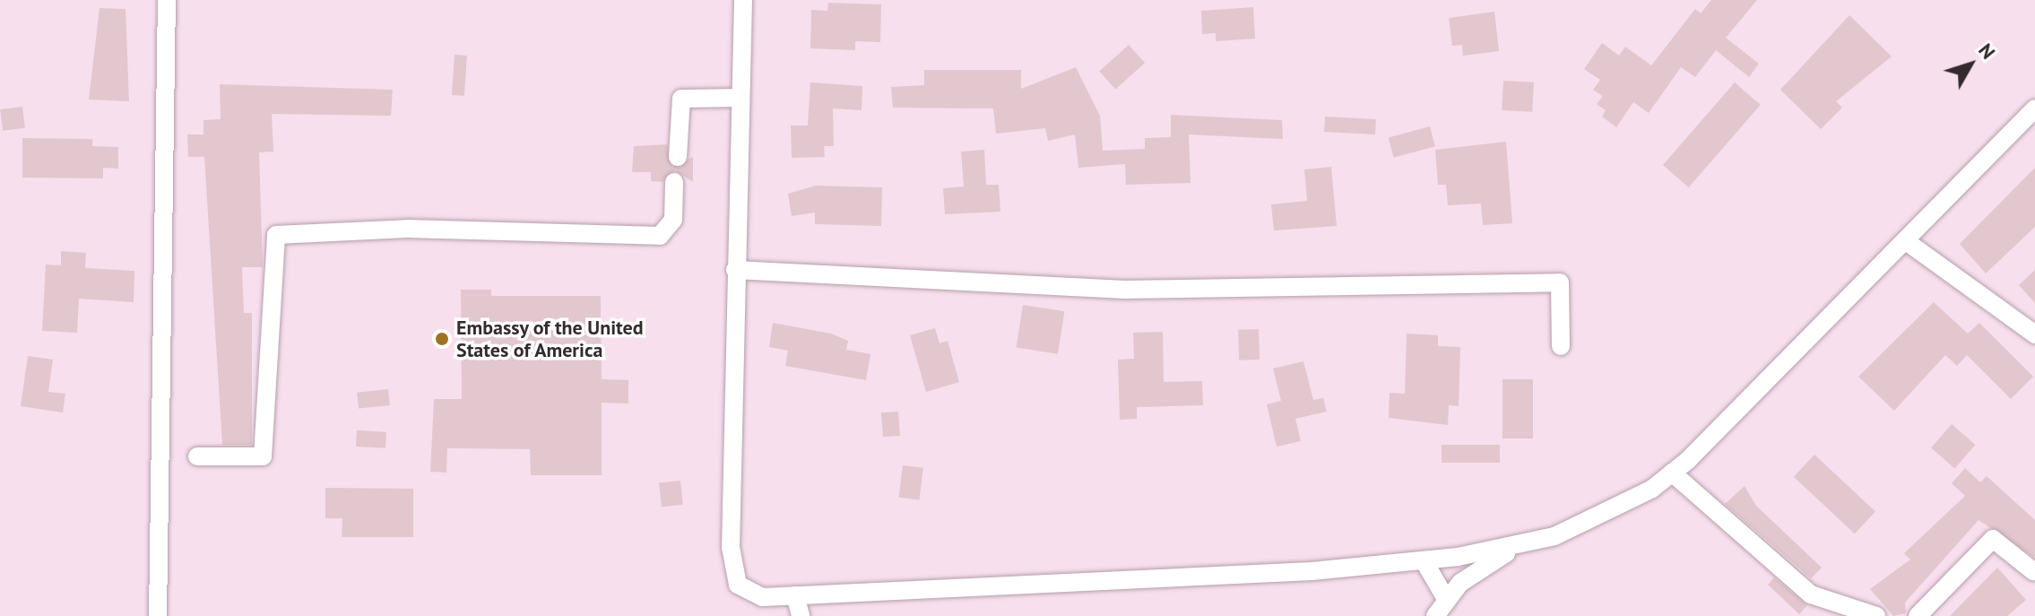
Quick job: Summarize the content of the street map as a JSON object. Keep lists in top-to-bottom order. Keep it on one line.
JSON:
{"places":["Embassy of the United States of America"],"north":"top right"}
